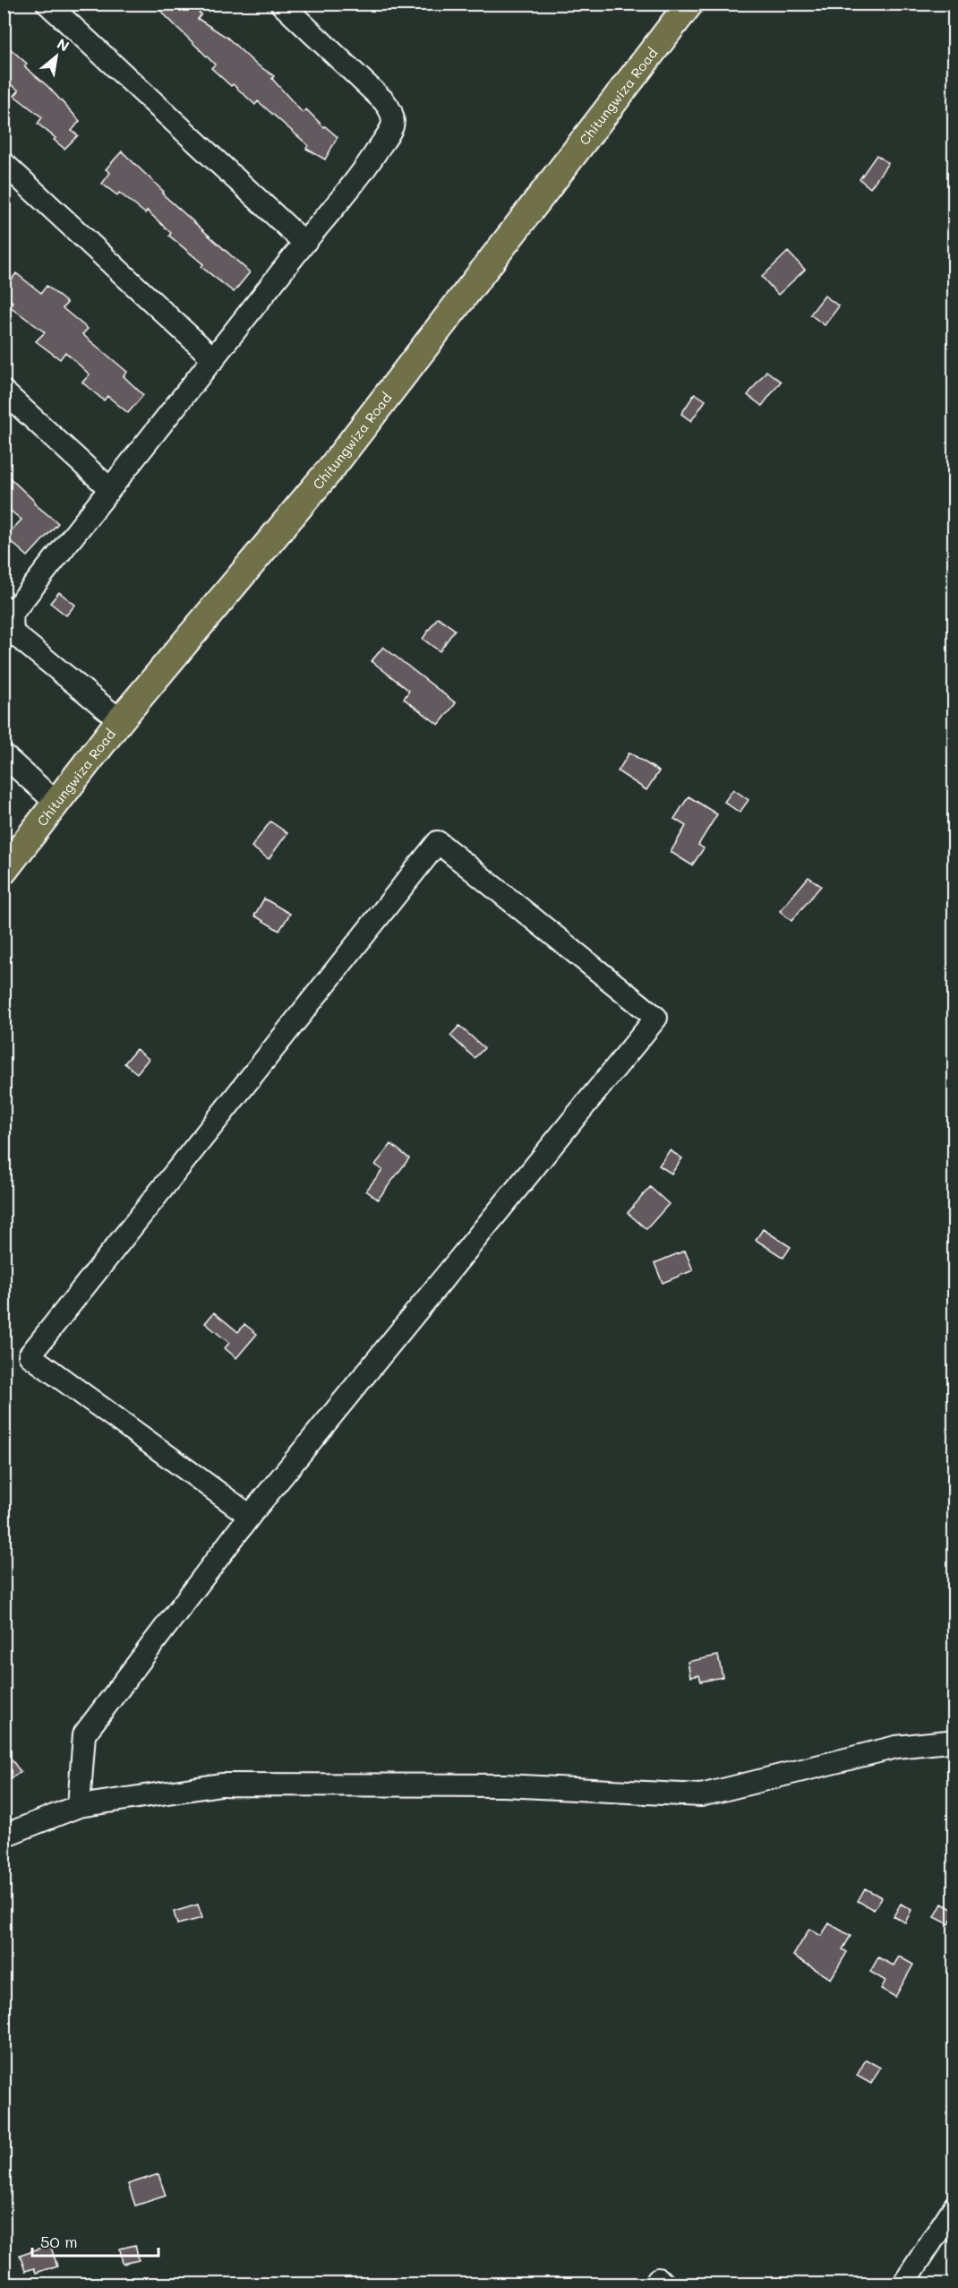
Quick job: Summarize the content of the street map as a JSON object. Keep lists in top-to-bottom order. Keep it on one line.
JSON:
{"streets":{"main road":["Chitungwiza Road"]},"scale_bar":"50 m","north":"top right"}
